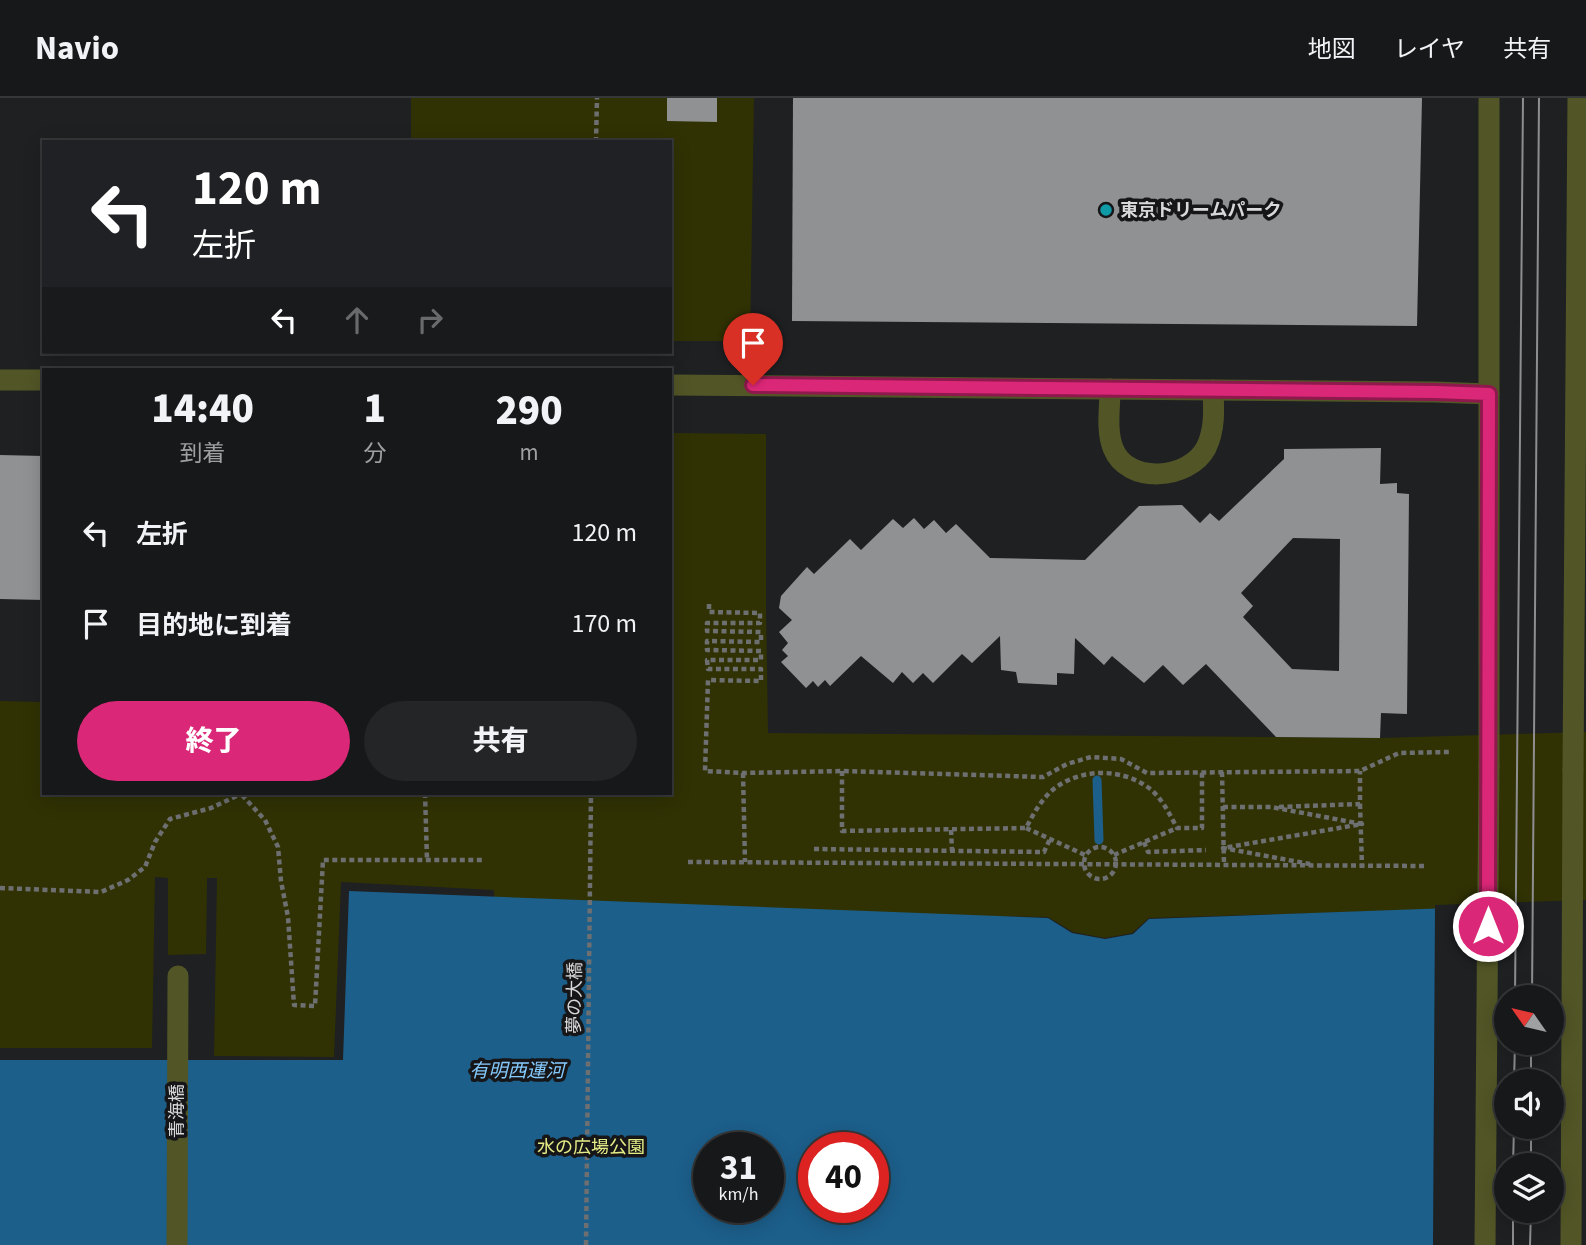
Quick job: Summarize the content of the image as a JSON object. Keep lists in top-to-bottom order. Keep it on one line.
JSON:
{"streets":{"street":["青海橋"],"path":["夢の大橋"]},"water":["有明西運河"],"parks":["水の広場公園"],"places":["東京ドリームパーク"],"north":"top left","page":{"header":"Navio","nav":["地図","レイヤ","共有"],"turn":["120 m","左折"],"eta":["14:40","到着","1","分","290","m"],"list":[{"name":"左折","value":"120 m"},{"name":"目的地に到着","value":"170 m"}],"buttons":["終了","共有"],"speed":"31 km/h","limit":"40"}}
